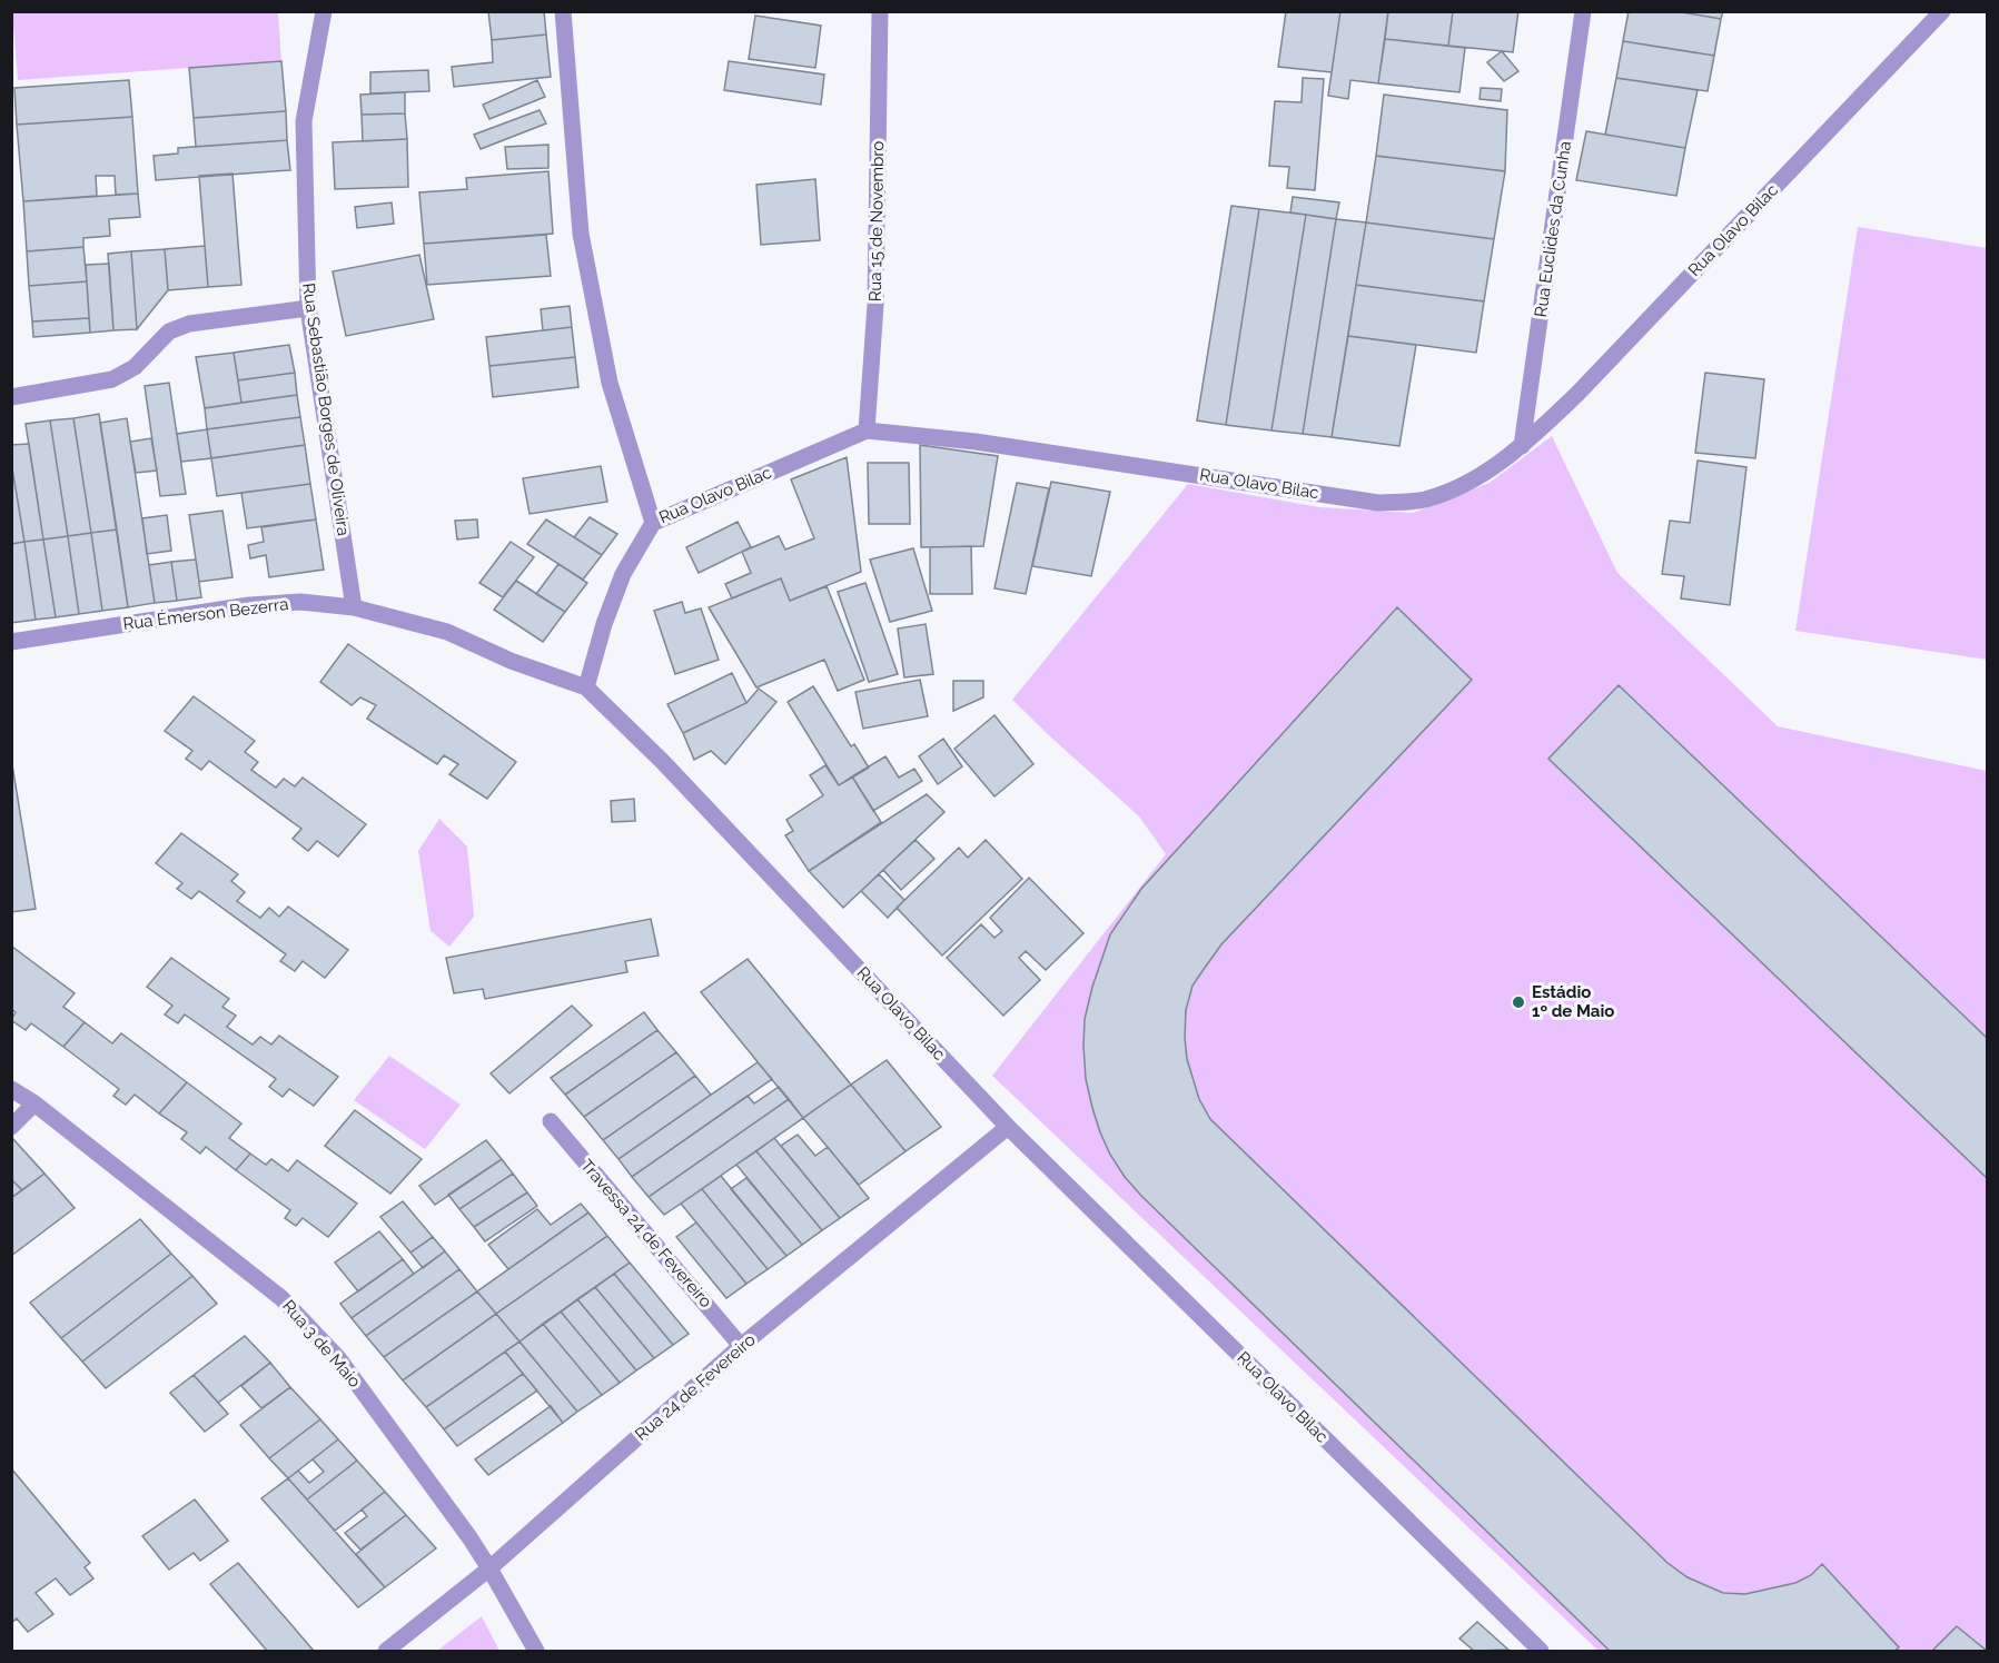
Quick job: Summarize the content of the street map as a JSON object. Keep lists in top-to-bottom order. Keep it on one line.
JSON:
{"streets":{"street":["Rua 15 de Novembro","Rua Euclides da Cunha","Rua Olavo Bilac","Rua Sebastião Borges de Oliveira","Rua Émerson Bezerra","Travessa 24 de Fevereiro","Rua 3 de Maio","Rua 24 de Fevereiro"]},"crossings":[["Rua 15 de Novembro","Rua Olavo Bilac"],["Rua Euclides da Cunha","Rua Olavo Bilac"],["Rua Olavo Bilac","Rua Émerson Bezerra"],["Rua Olavo Bilac","Rua 24 de Fevereiro"],["Rua Sebastião Borges de Oliveira","Rua Émerson Bezerra"],["Travessa 24 de Fevereiro","Rua 24 de Fevereiro"],["Rua 3 de Maio","Rua 24 de Fevereiro"]],"places":["Estádio 1º de Maio"]}
